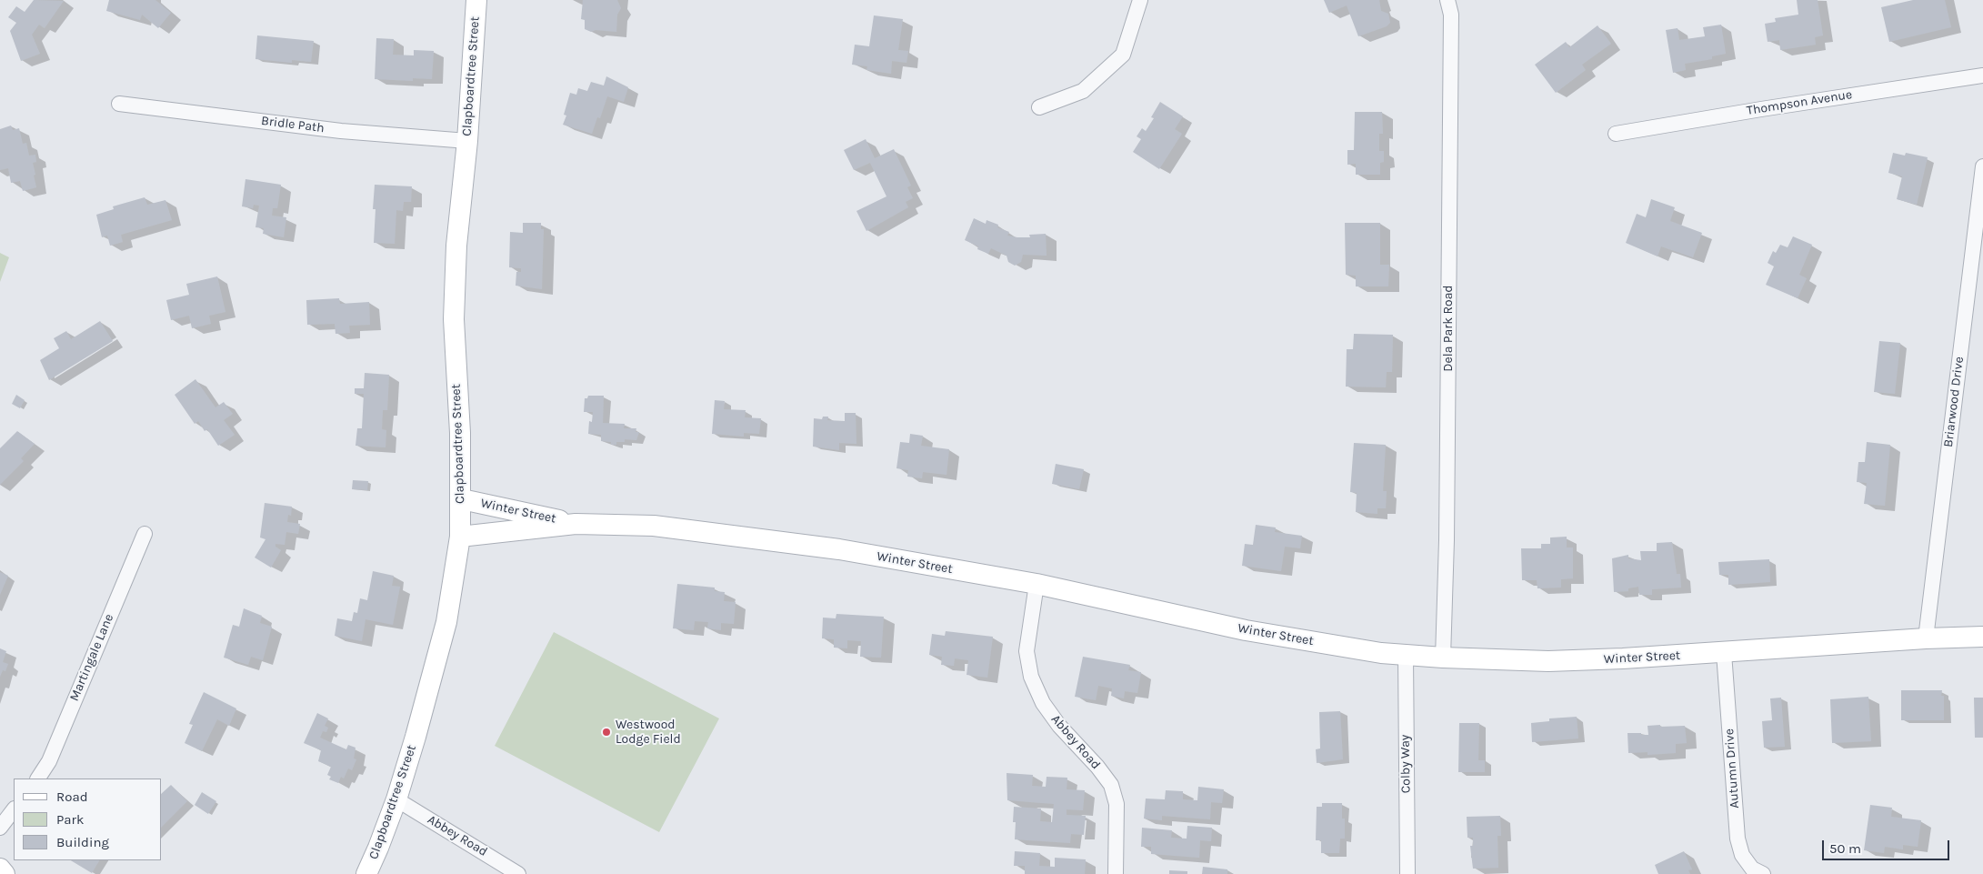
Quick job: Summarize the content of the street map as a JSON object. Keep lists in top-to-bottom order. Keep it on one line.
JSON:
{"streets":{"street":["Clapboardtree Street","Thompson Avenue","Bridle Path","Dela Park Road","Briarwood Drive","Winter Street","Martingale Lane","Abbey Road","Colby Way","Autumn Drive"]},"crossings":[["Clapboardtree Street","Bridle Path"],["Clapboardtree Street","Winter Street"],["Clapboardtree Street","Abbey Road"],["Dela Park Road","Winter Street"],["Briarwood Drive","Winter Street"],["Winter Street","Abbey Road"],["Winter Street","Colby Way"],["Winter Street","Autumn Drive"]],"places":["Westwood Lodge Field"],"legend":["Road","Park","Building"],"scale_bar":"50 m"}
